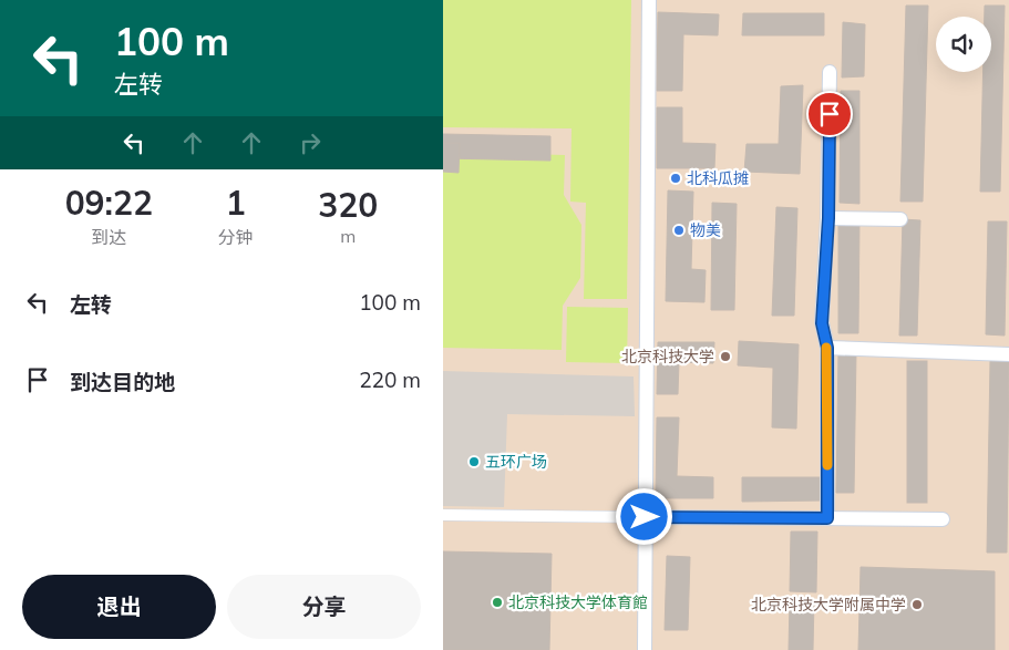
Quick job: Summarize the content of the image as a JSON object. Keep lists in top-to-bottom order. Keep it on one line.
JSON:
{"places":["北科瓜摊","物美","北京科技大学","五环广场","北京科技大学体育館","北京科技大学附属中学"],"page":{"turn":["100 m","左转"],"eta":["09:22","到达","1","分钟","320","m"],"list":[{"name":"左转","value":"100 m"},{"name":"到达目的地","value":"220 m"}],"buttons":["退出","分享"]}}
